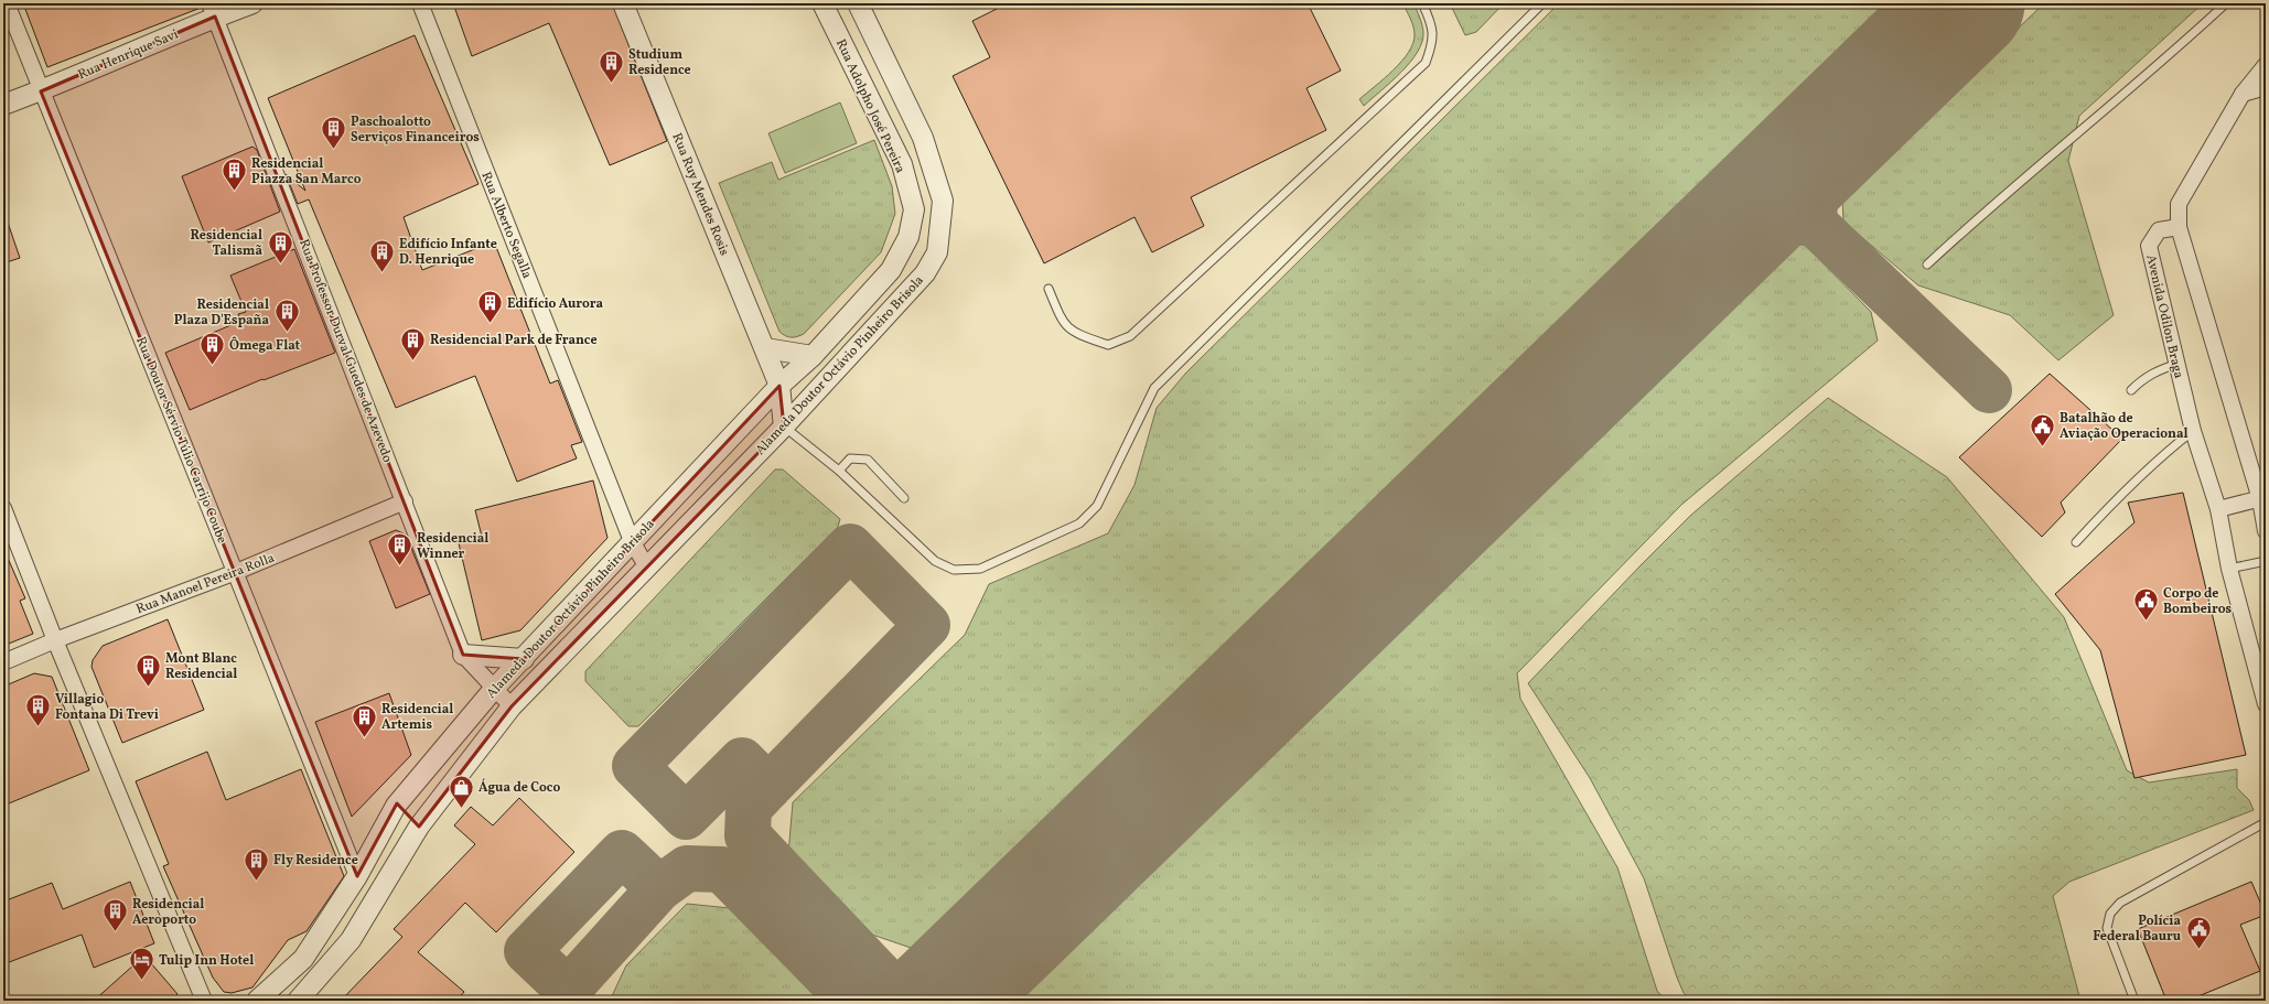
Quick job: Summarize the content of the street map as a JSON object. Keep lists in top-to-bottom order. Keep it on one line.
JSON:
{"streets":{"street":["Rua Henrique Savi","Rua Adolpho José Pereira","Rua Ruy Mendes Rosis","Rua Alberto Segalla","Avenida Odilon Braga","Rua Professor Durval Guedes de Azevedo","Alameda Doutor Octávio Pinheiro Brisola","Rua Doutor Sérvio Túlio Carrijo Coube","Rua Manoel Pereira Rolla"]},"crossings":[["Rua Henrique Savi","Rua Professor Durval Guedes de Azevedo"],["Rua Henrique Savi","Rua Doutor Sérvio Túlio Carrijo Coube"],["Rua Adolpho José Pereira","Alameda Doutor Octávio Pinheiro Brisola"],["Rua Ruy Mendes Rosis","Alameda Doutor Octávio Pinheiro Brisola"],["Rua Alberto Segalla","Alameda Doutor Octávio Pinheiro Brisola"],["Rua Professor Durval Guedes de Azevedo","Alameda Doutor Octávio Pinheiro Brisola"],["Rua Professor Durval Guedes de Azevedo","Rua Manoel Pereira Rolla"],["Alameda Doutor Octávio Pinheiro Brisola","Rua Doutor Sérvio Túlio Carrijo Coube"],["Rua Doutor Sérvio Túlio Carrijo Coube","Rua Manoel Pereira Rolla"]],"places":{"building":["Studium Residence","Paschoalotto Serviços Financeiros","Residencial Piazza San Marco","Residencial Talismã","Edifício Infante D. Henrique","Edifício Aurora","Residencial Plaza D'España","Residencial Park de France","Ômega Flat","Residencial Winner","Mont Blanc Residencial","Villagio Fontana Di Trevi","Residencial Artemis","Fly Residence","Residencial Aeroporto"],"public building":["Batalhão de Aviação Operacional","Corpo de Bombeiros","Polícia Federal Bauru"],"shop":["Água de Coco"],"hotel":["Tulip Inn Hotel"]}}
